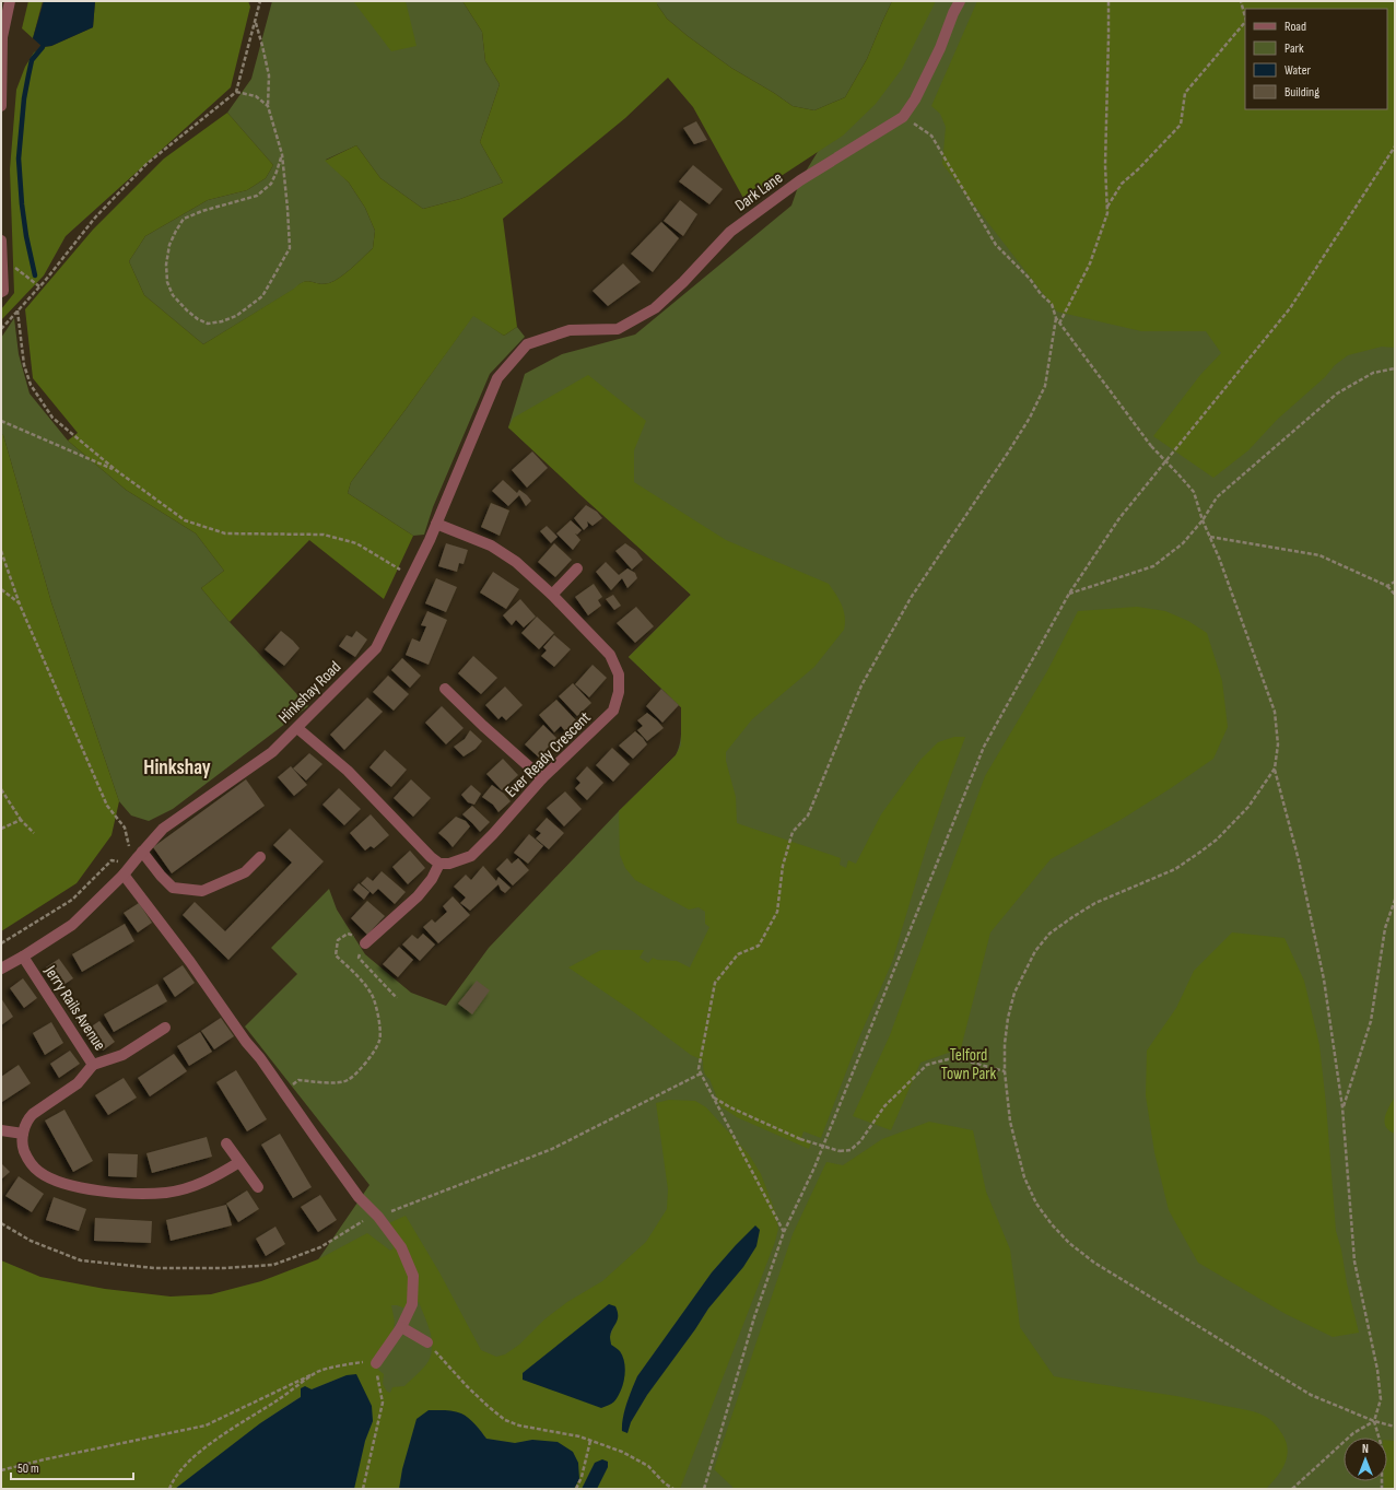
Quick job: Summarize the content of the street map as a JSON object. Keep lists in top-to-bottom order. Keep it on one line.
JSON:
{"streets":{"street":["Dark Lane","Hinkshay Road","Ever Ready Crescent","Jerry Rails Avenue"]},"crossings":[["Dark Lane","Hinkshay Road"],["Hinkshay Road","Ever Ready Crescent"],["Hinkshay Road","Jerry Rails Avenue"]],"districts":["Hinkshay"],"parks":["Telford Town Park"],"legend":["Road","Park","Water","Building"],"scale_bar":"50 m","north":"top"}
